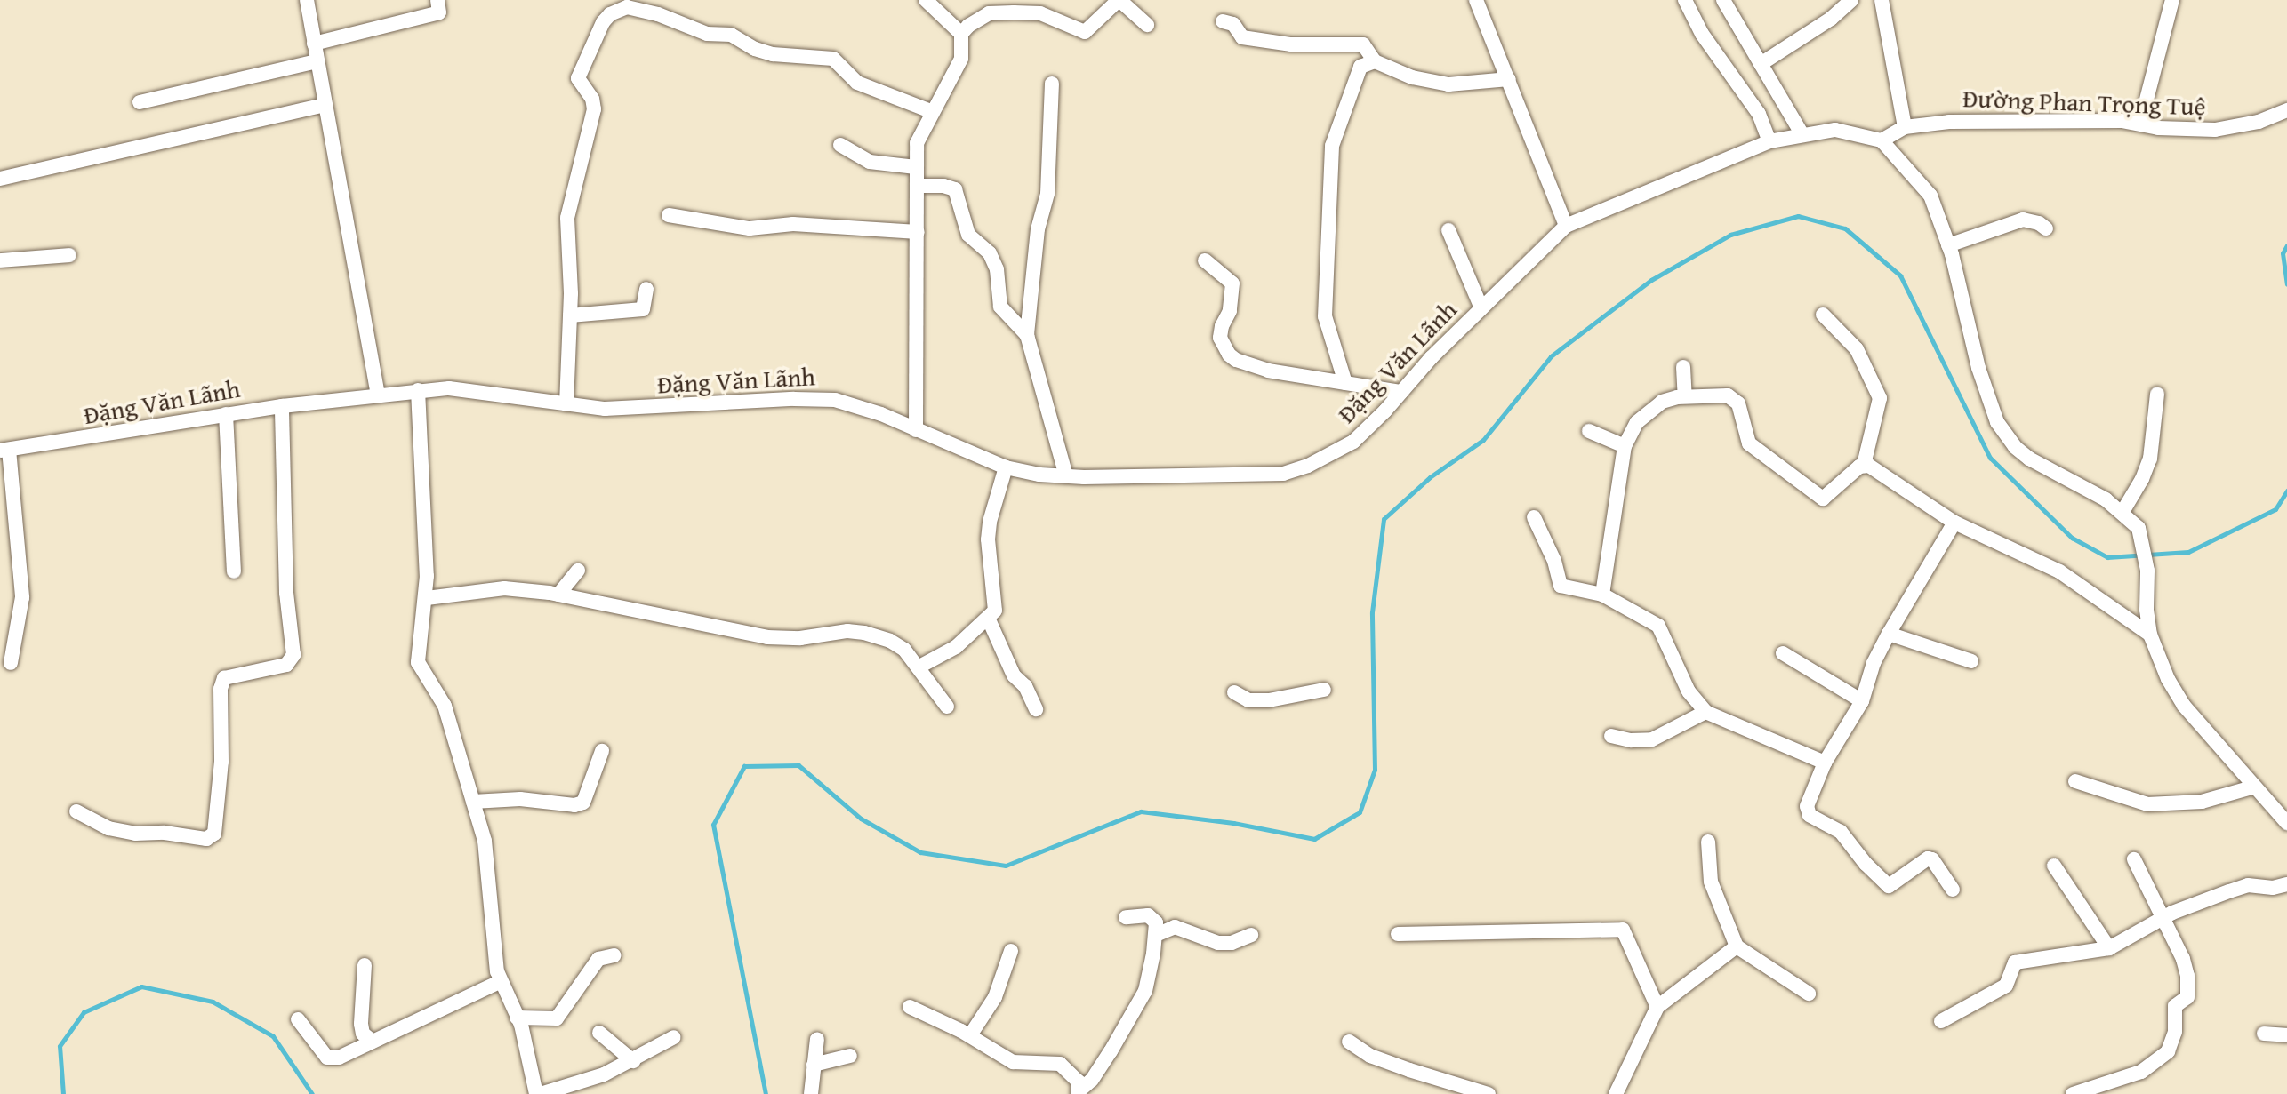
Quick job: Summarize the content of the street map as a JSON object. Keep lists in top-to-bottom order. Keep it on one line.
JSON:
{"streets":{"street":["Đường Phan Trọng Tuệ","Đặng Văn Lãnh"]},"crossings":[["Đường Phan Trọng Tuệ","Đặng Văn Lãnh"]]}
